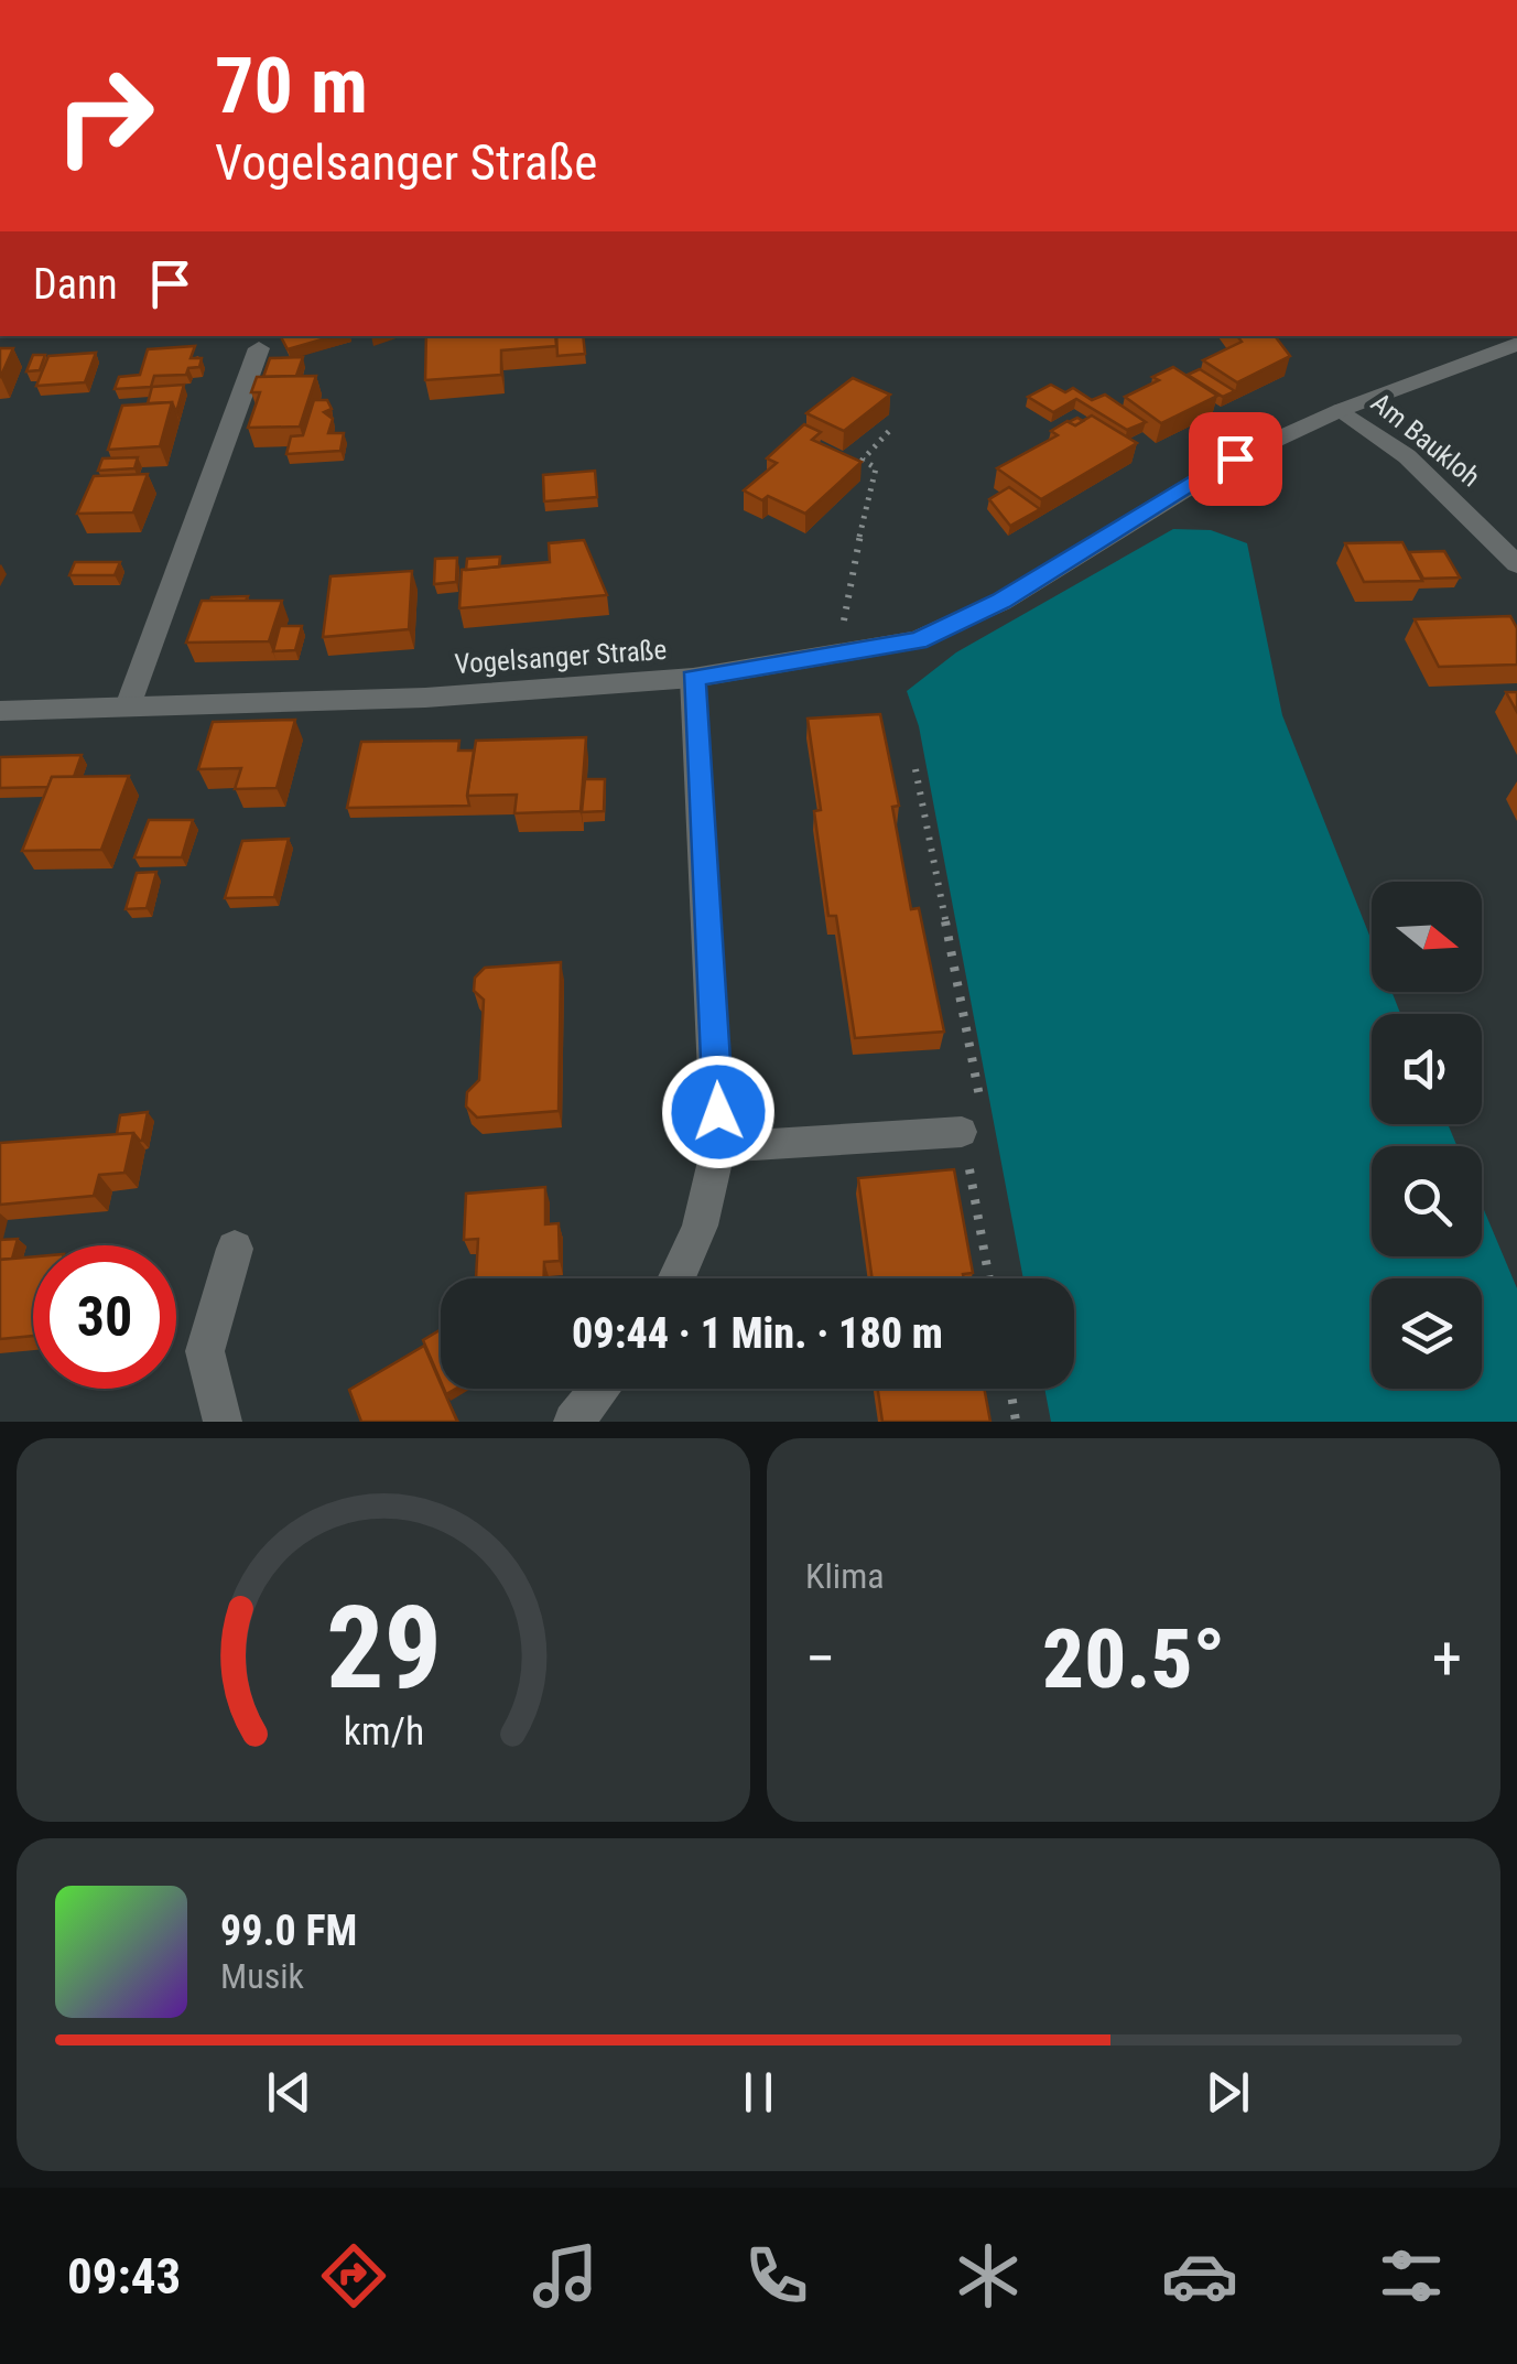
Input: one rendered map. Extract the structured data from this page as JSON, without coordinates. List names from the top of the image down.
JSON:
{
  "streets": {
    "street": ["Am Baukloh", "Vogelsanger Straße"]
  },
  "crossings": [
    ["Am Baukloh", "Vogelsanger Straße"]
  ],
  "north": "right",
  "page": {
    "turn": ["70 m", "Vogelsanger Straße"],
    "then": "Dann",
    "limit": "30",
    "trip": "09:44 · 1 Min. · 180 m",
    "tile": "Klima",
    "heat": ["−", "20.5°", "+"],
    "song": ["99.0 FM", "Musik"],
    "tabs": "09:43",
    "gauge": ["29", "km/h"]
  }
}
